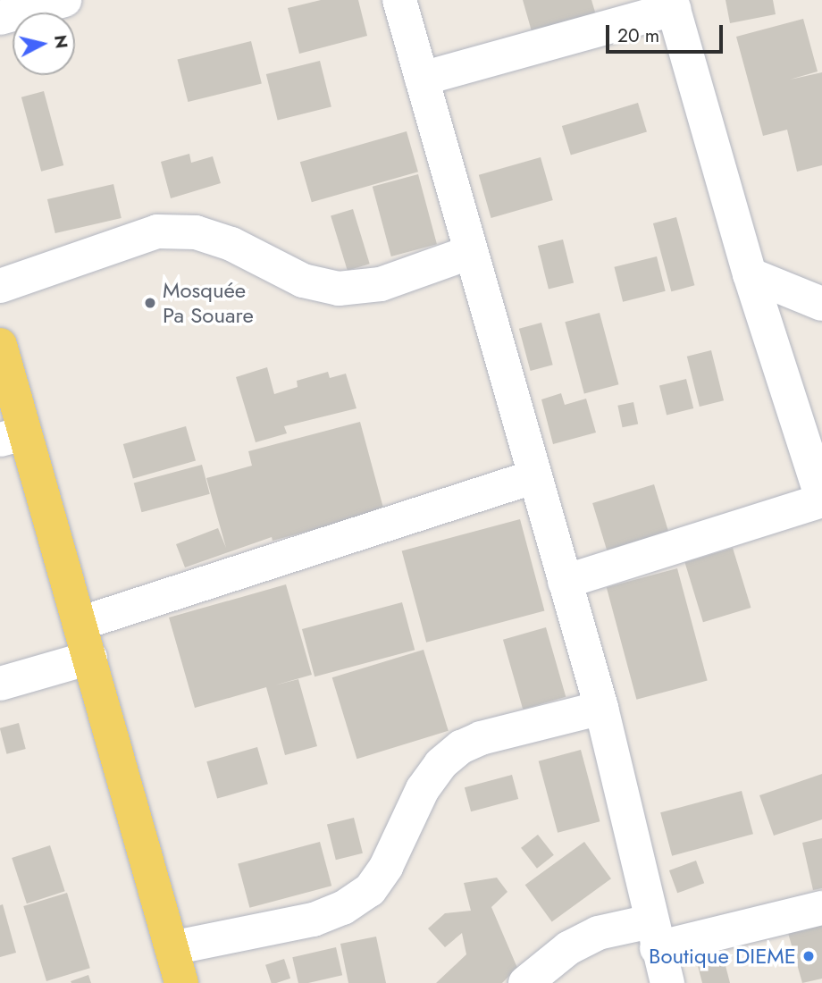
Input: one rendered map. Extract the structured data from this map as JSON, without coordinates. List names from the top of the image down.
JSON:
{
  "places": ["Mosquée Pa Souare", "Boutique DIEME"],
  "scale_bar": "20 m",
  "north": "right"
}
